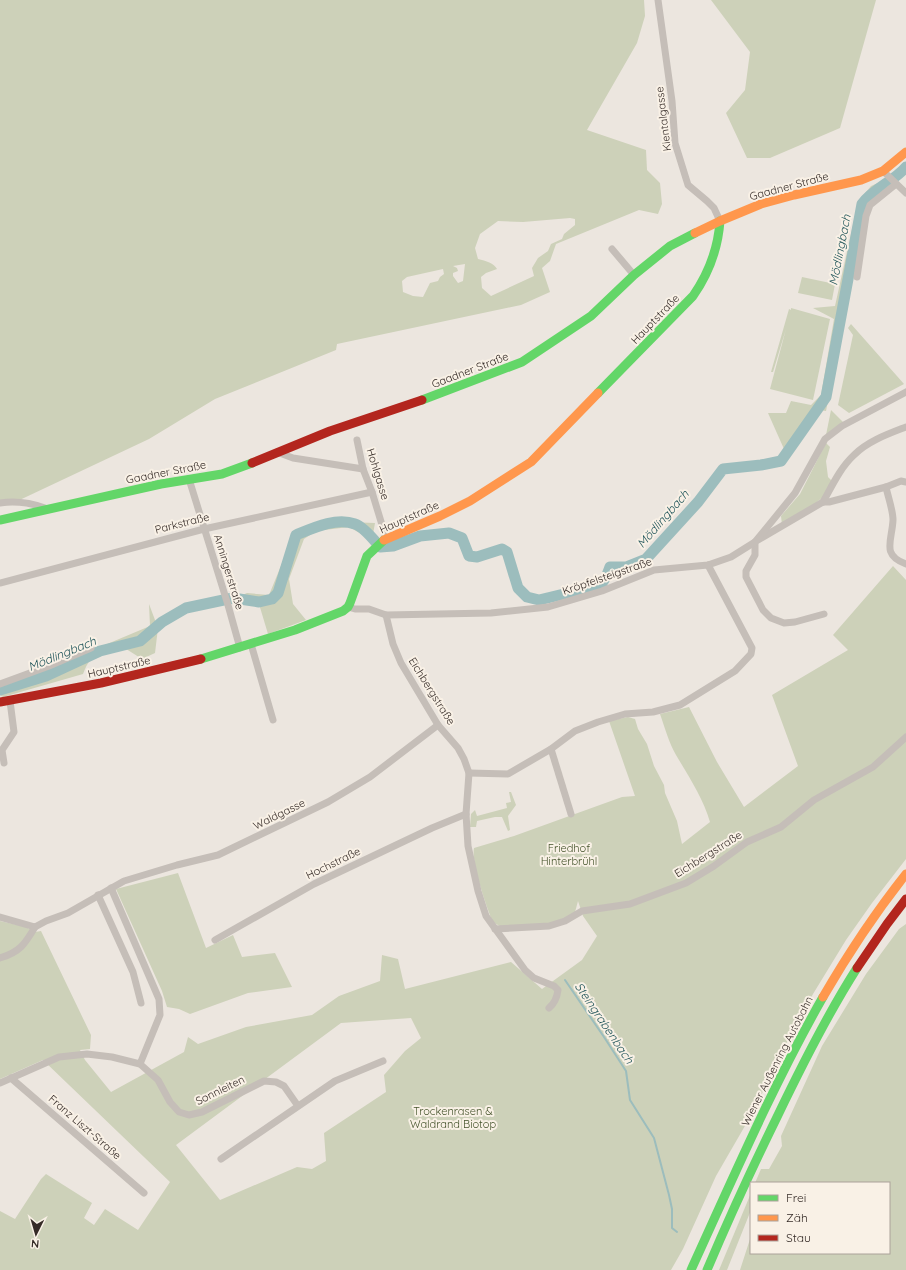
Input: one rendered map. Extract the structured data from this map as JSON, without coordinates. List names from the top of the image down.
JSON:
{
  "streets": {
    "main road": ["Gaadner Straße", "Hauptstraße", "Wiener Außenring Autobahn"],
    "street": [
      "Kientalgasse",
      "Hohlgasse",
      "Parkstraße",
      "Anningerstraße",
      "Kröpfelsteigstraße",
      "Eichbergstraße",
      "Waldgasse",
      "Hochstraße",
      "Sonnleiten",
      "Franz Liszt-Straße"
    ]
  },
  "crossings": [
    ["Kientalgasse", "Gaadner Straße"],
    ["Kientalgasse", "Hauptstraße"],
    ["Gaadner Straße", "Hauptstraße"],
    ["Gaadner Straße", "Anningerstraße"],
    ["Hauptstraße", "Hohlgasse"],
    ["Hauptstraße", "Anningerstraße"],
    ["Hohlgasse", "Parkstraße"],
    ["Parkstraße", "Anningerstraße"],
    ["Kröpfelsteigstraße", "Eichbergstraße"],
    ["Eichbergstraße", "Waldgasse"],
    ["Eichbergstraße", "Hochstraße"]
  ],
  "water": ["Mödlingbach", "Steingrabenbach"],
  "parks": ["Friedhof Hinterbrühl", "Trockenrasen & Waldrand Biotop"],
  "legend": ["Frei", "Zäh", "Stau"],
  "north": "bottom"
}
